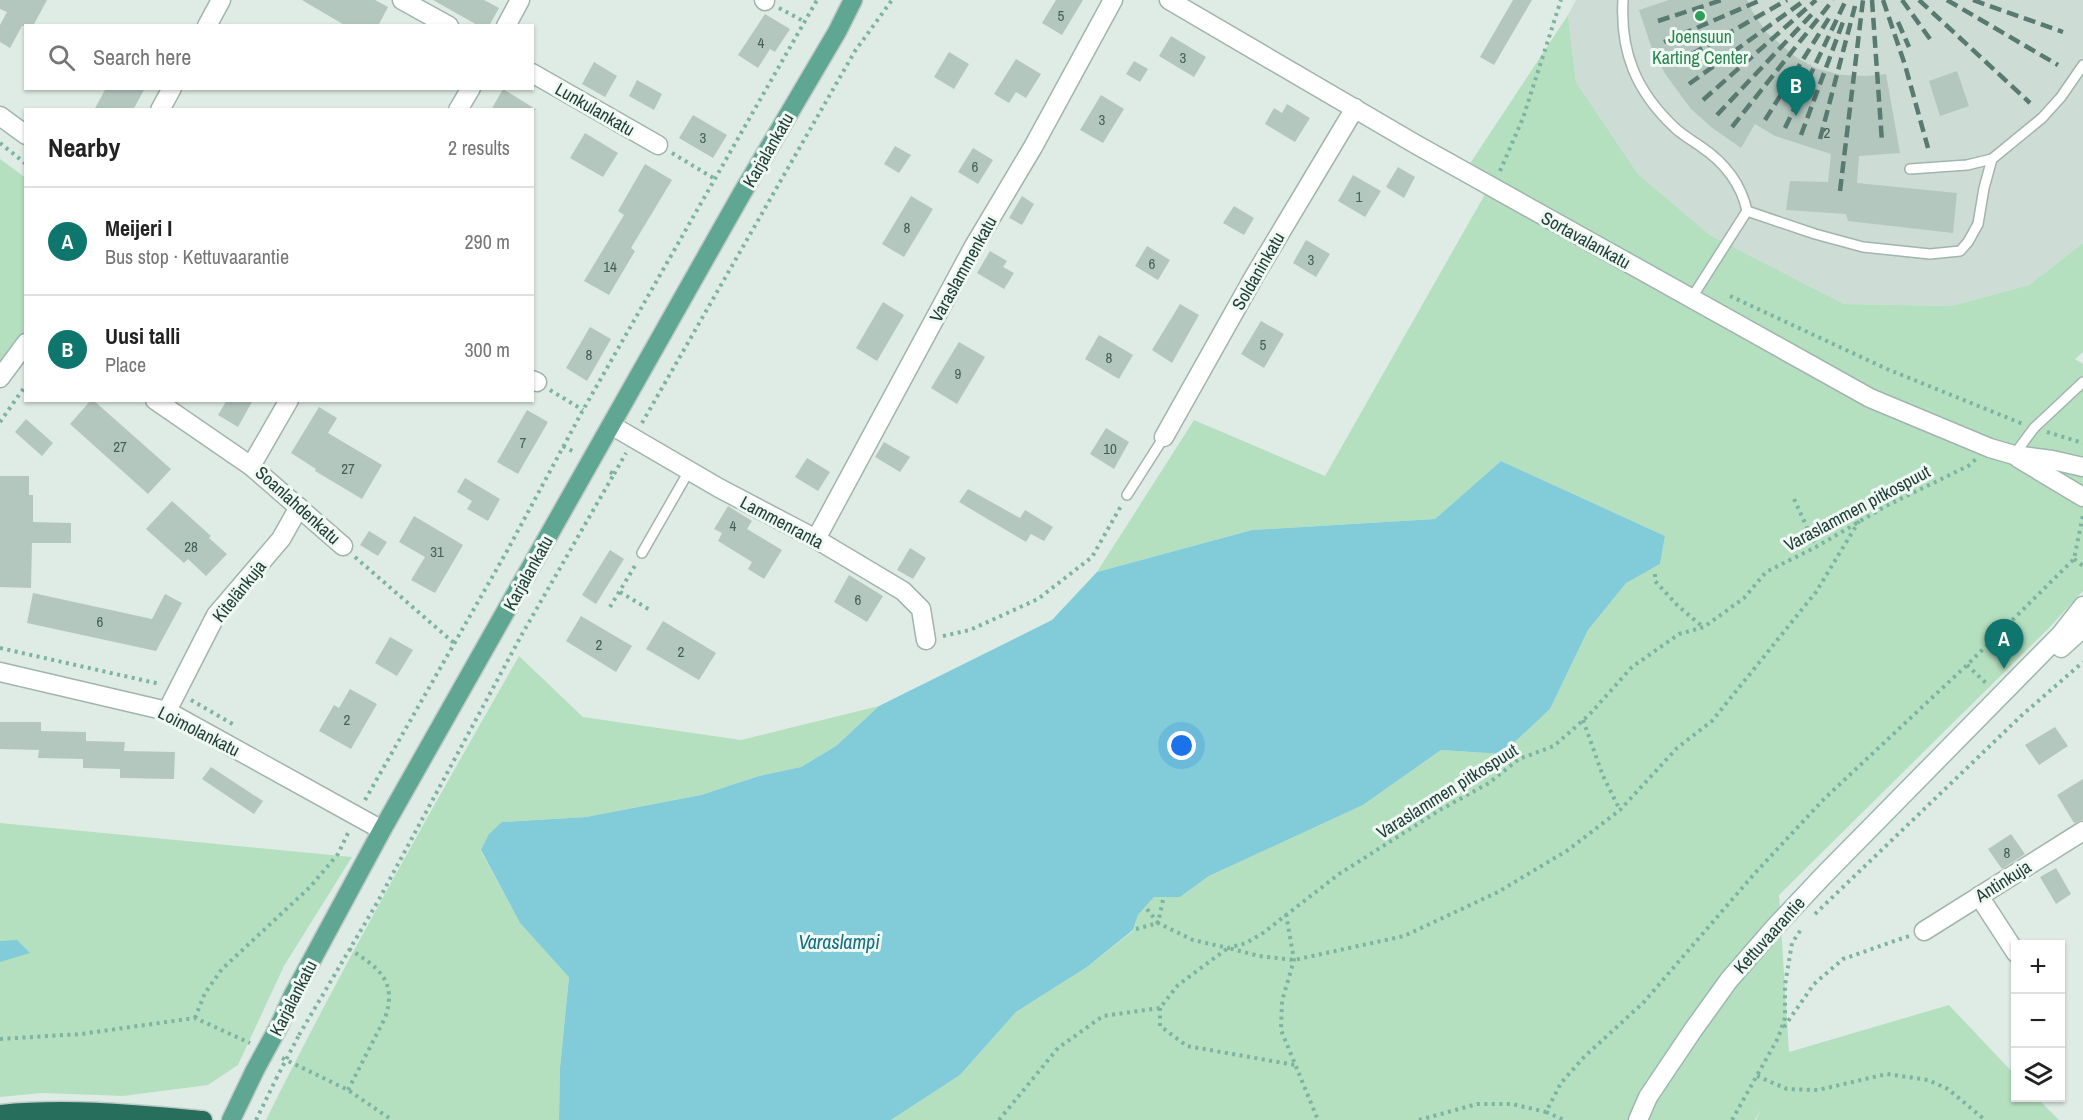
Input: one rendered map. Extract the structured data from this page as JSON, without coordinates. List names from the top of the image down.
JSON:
{
  "streets": {
    "main road": ["Karjalankatu"],
    "street": [
      "Lunkulankatu",
      "Sortavalankatu",
      "Varaslammenkatu",
      "Soldaninkatu",
      "Soanlahdenkatu",
      "Lammenranta",
      "Kitelänkuja",
      "Loimolankatu",
      "Antinkuja",
      "Kettuvaarantie"
    ],
    "path": ["Varaslammen pitkospuut"]
  },
  "crossings": [
    ["Karjalankatu", "Lammenranta"],
    ["Karjalankatu", "Loimolankatu"],
    ["Sortavalankatu", "Soldaninkatu"],
    ["Varaslammenkatu", "Lammenranta"],
    ["Soanlahdenkatu", "Kitelänkuja"],
    ["Kitelänkuja", "Loimolankatu"]
  ],
  "water": ["Varaslampi"],
  "places": ["Joensuun Karting Center"],
  "house_numbers": [
    "5",
    "4",
    "3",
    "3",
    "2",
    "3",
    "6",
    "1",
    "8",
    "3",
    "6",
    "14",
    "5",
    "8",
    "8",
    "9",
    "7",
    "27",
    "10",
    "27",
    "4",
    "28",
    "31",
    "6",
    "6",
    "2",
    "2",
    "2",
    "8"
  ],
  "page": {
    "search": "Search here",
    "pins": ["B", "A"],
    "heading": ["Nearby", "2 results"],
    "list": [
      {
        "mark": "A",
        "name": "Meijeri I",
        "note": "Bus stop · Kettuvaarantie",
        "value": "290 m"
      },
      {
        "mark": "B",
        "name": "Uusi talli",
        "note": "Place",
        "value": "300 m"
      }
    ],
    "map_buttons": ["+", "−"]
  }
}
